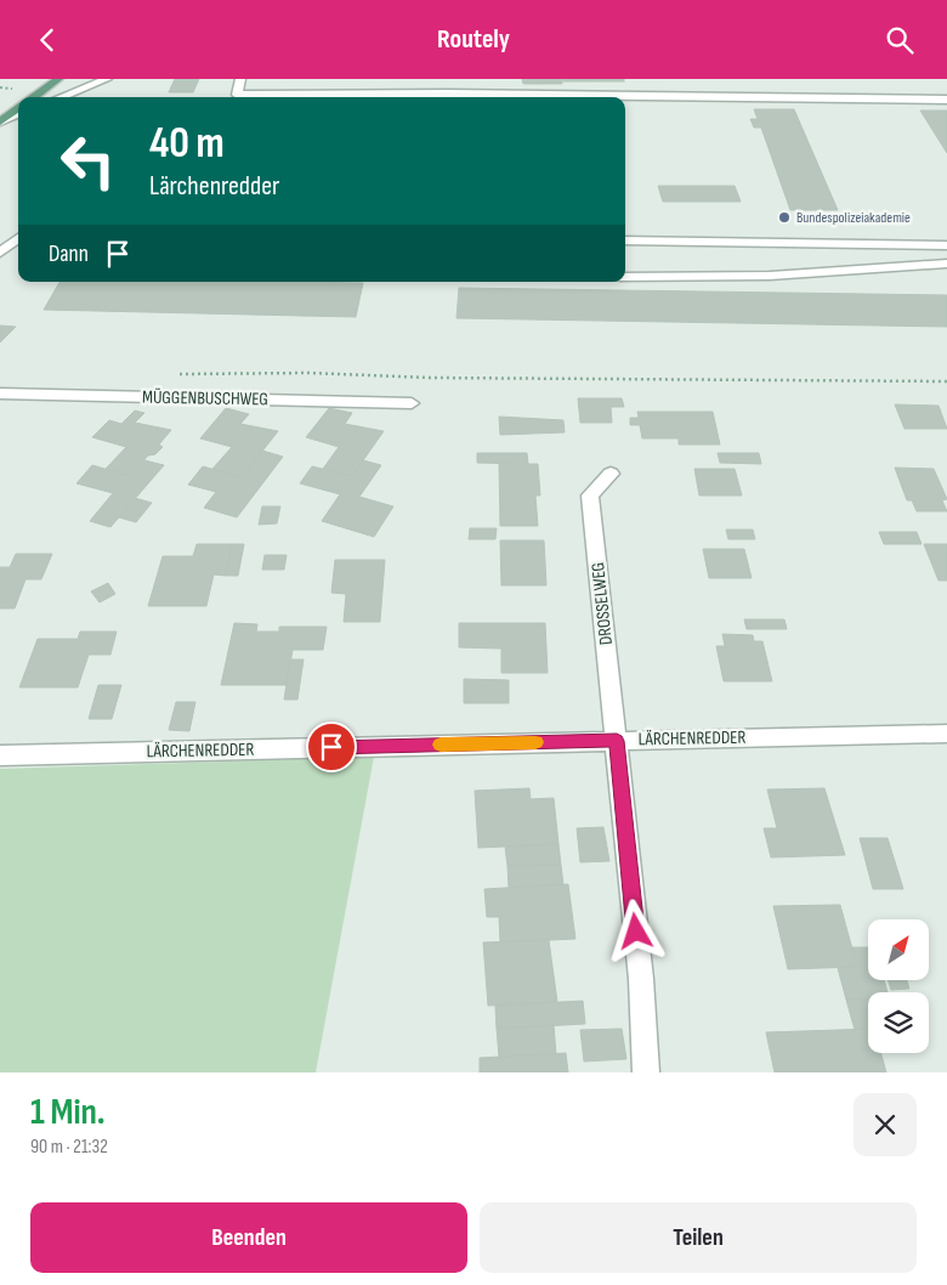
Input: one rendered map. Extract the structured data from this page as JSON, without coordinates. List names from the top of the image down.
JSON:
{
  "streets": {
    "street": ["MÜGGENBUSCHWEG", "DROSSELWEG", "LÄRCHENREDDER"]
  },
  "crossings": [
    ["DROSSELWEG", "LÄRCHENREDDER"]
  ],
  "places": ["Bundespolizeiakademie"],
  "north": "top right",
  "page": {
    "header": "Routely",
    "turn": ["40 m", "Lärchenredder"],
    "then": "Dann",
    "heading": ["1 Min.", "90 m · 21:32"],
    "buttons": ["Beenden", "Teilen"]
  }
}
